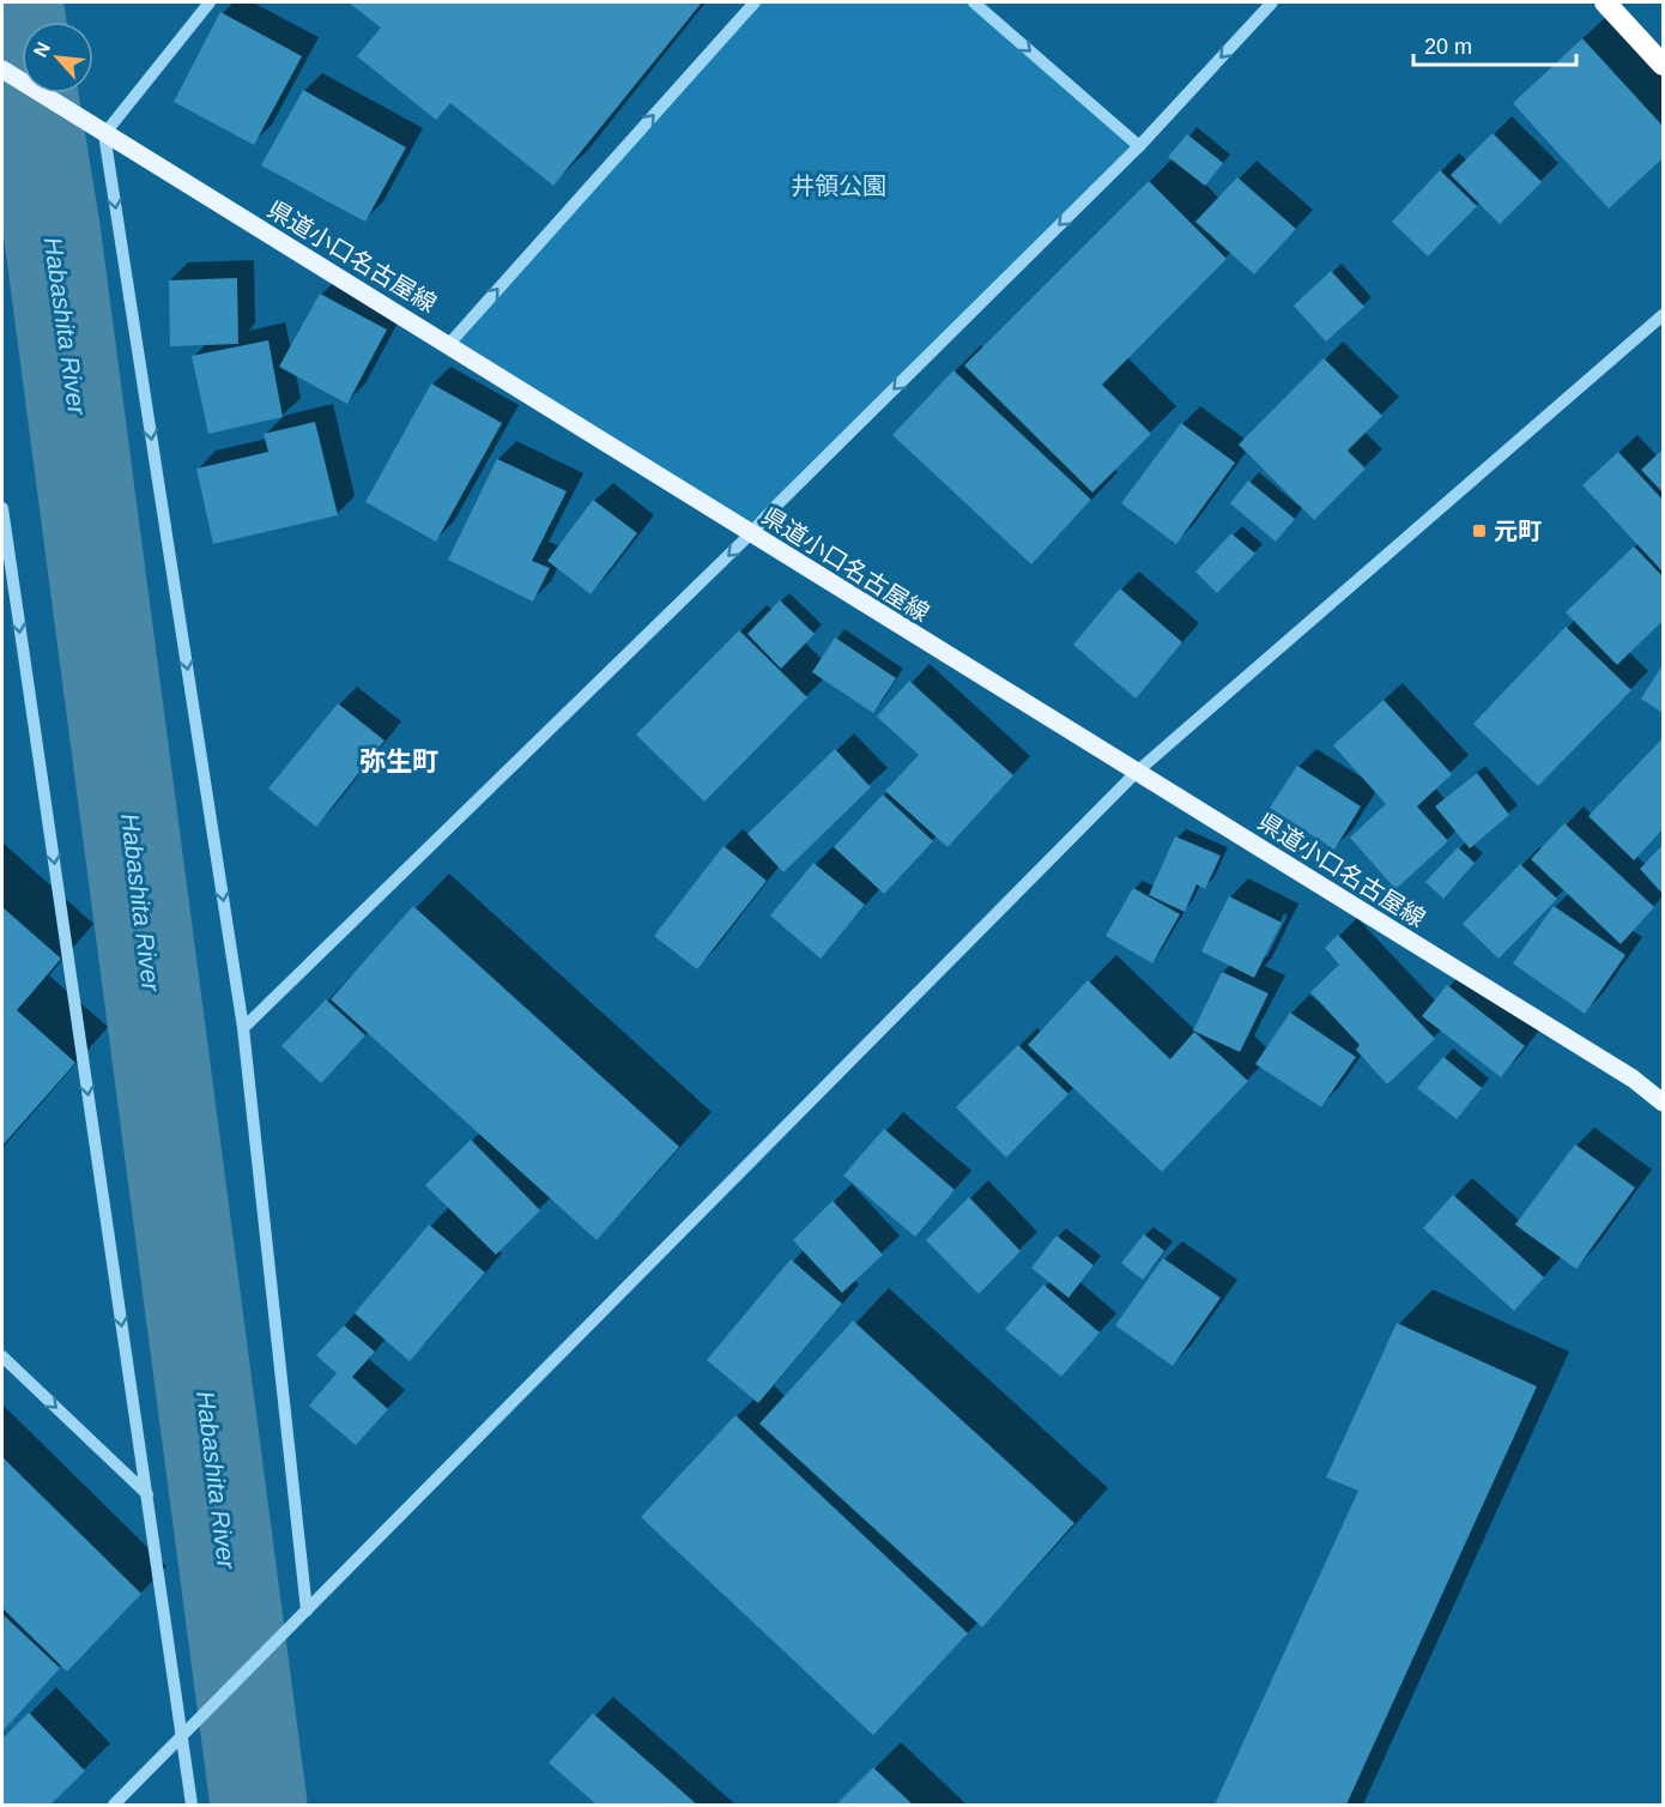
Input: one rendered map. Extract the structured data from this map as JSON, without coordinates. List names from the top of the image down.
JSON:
{
  "streets": {
    "main road": ["県道小口名古屋線"]
  },
  "districts": ["弥生町"],
  "water": ["Habashita River"],
  "parks": ["井領公園"],
  "places": {
    "transit": ["元町"]
  },
  "scale_bar": "20 m",
  "north": "top left"
}
